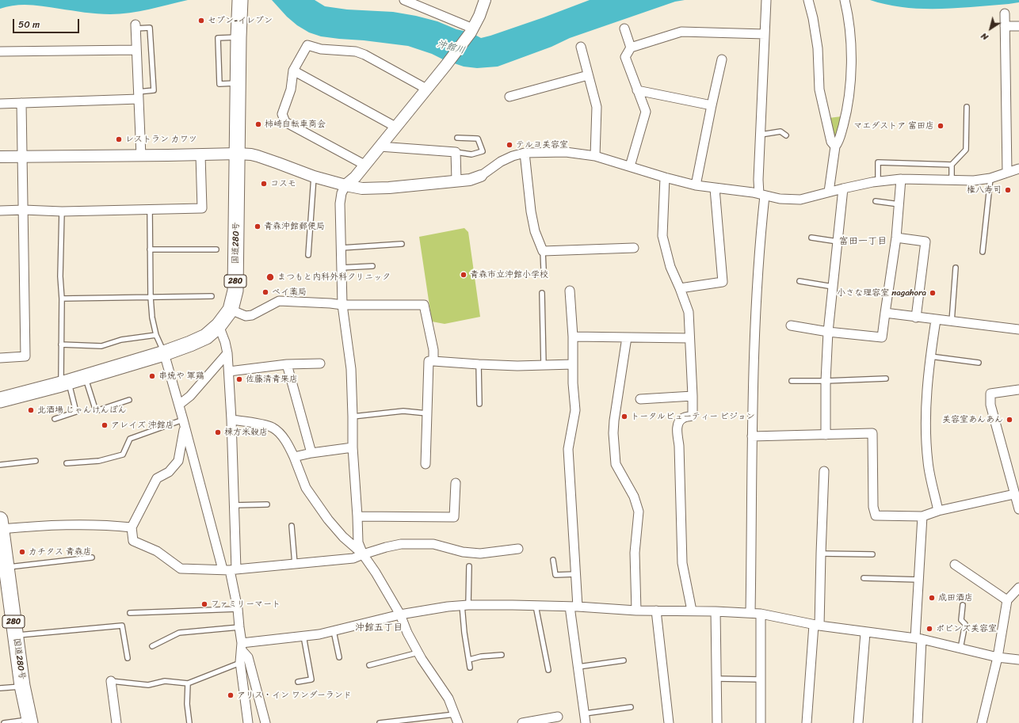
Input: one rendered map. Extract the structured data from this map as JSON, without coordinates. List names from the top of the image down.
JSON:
{
  "streets": {
    "highway": ["国道280号", "280"]
  },
  "districts": ["富田一丁目", "沖館五丁目"],
  "water": ["沖館川"],
  "places": [
    "セブン-イレブン",
    "柿崎自転車商会",
    "マエダストア 富田店",
    "レストラン カワツ",
    "テルヨ美容室",
    "コスモ",
    "権八寿司",
    "青森沖館郵便局",
    "青森市立沖館小学校",
    "まつもと内科外科クリニック",
    "ベイ薬局",
    "小さな理容室 nagahora",
    "串焼や 軍鶏",
    "佐藤清青果店",
    "北酒場 じゃんけんぽん",
    "トータルビューティー ビジョン",
    "美容室あんあん",
    "アレイズ 沖館店",
    "棟方米穀店",
    "カチタス 青森店",
    "成田酒店",
    "ファミリーマート",
    "ポピンズ美容室",
    "アリス・イン ワンダーランド"
  ],
  "scale_bar": "50 m",
  "north": "bottom left"
}
